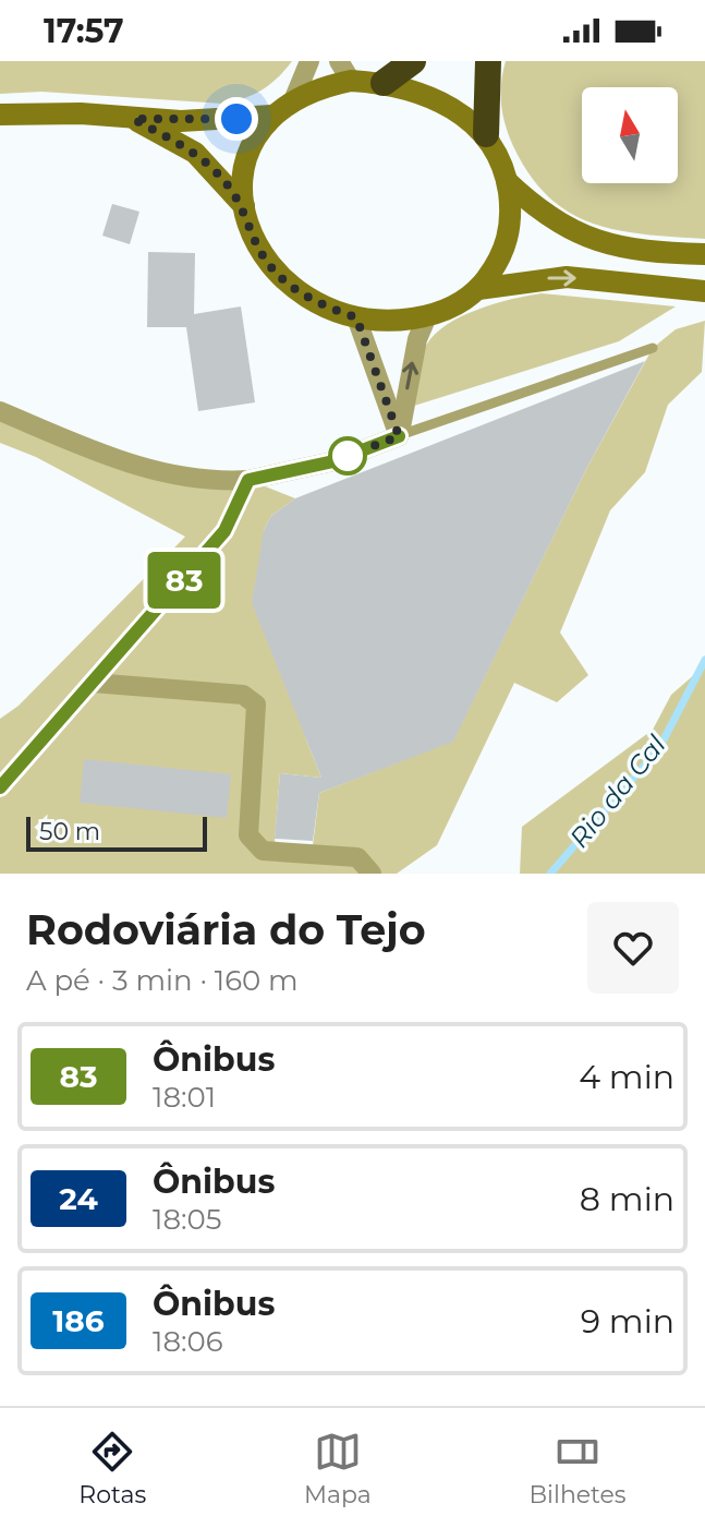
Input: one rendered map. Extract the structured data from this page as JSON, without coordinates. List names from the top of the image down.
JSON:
{
  "water": ["Rio da Cal"],
  "lines": ["bus line 83"],
  "scale_bar": "50 m",
  "north": "top",
  "page": {
    "status": "17:57",
    "on_map": "83",
    "scale": "50 m",
    "heading": ["Rodoviária do Tejo", "A pé · 3 min · 160 m"],
    "list": [
      {
        "mark": "83",
        "name": "Ônibus",
        "note": "18:01",
        "value": "4 min"
      },
      {
        "mark": "24",
        "name": "Ônibus",
        "note": "18:05",
        "value": "8 min"
      },
      {
        "mark": "186",
        "name": "Ônibus",
        "note": "18:06",
        "value": "9 min"
      }
    ],
    "tabs": ["Rotas", "Mapa", "Bilhetes"]
  }
}
